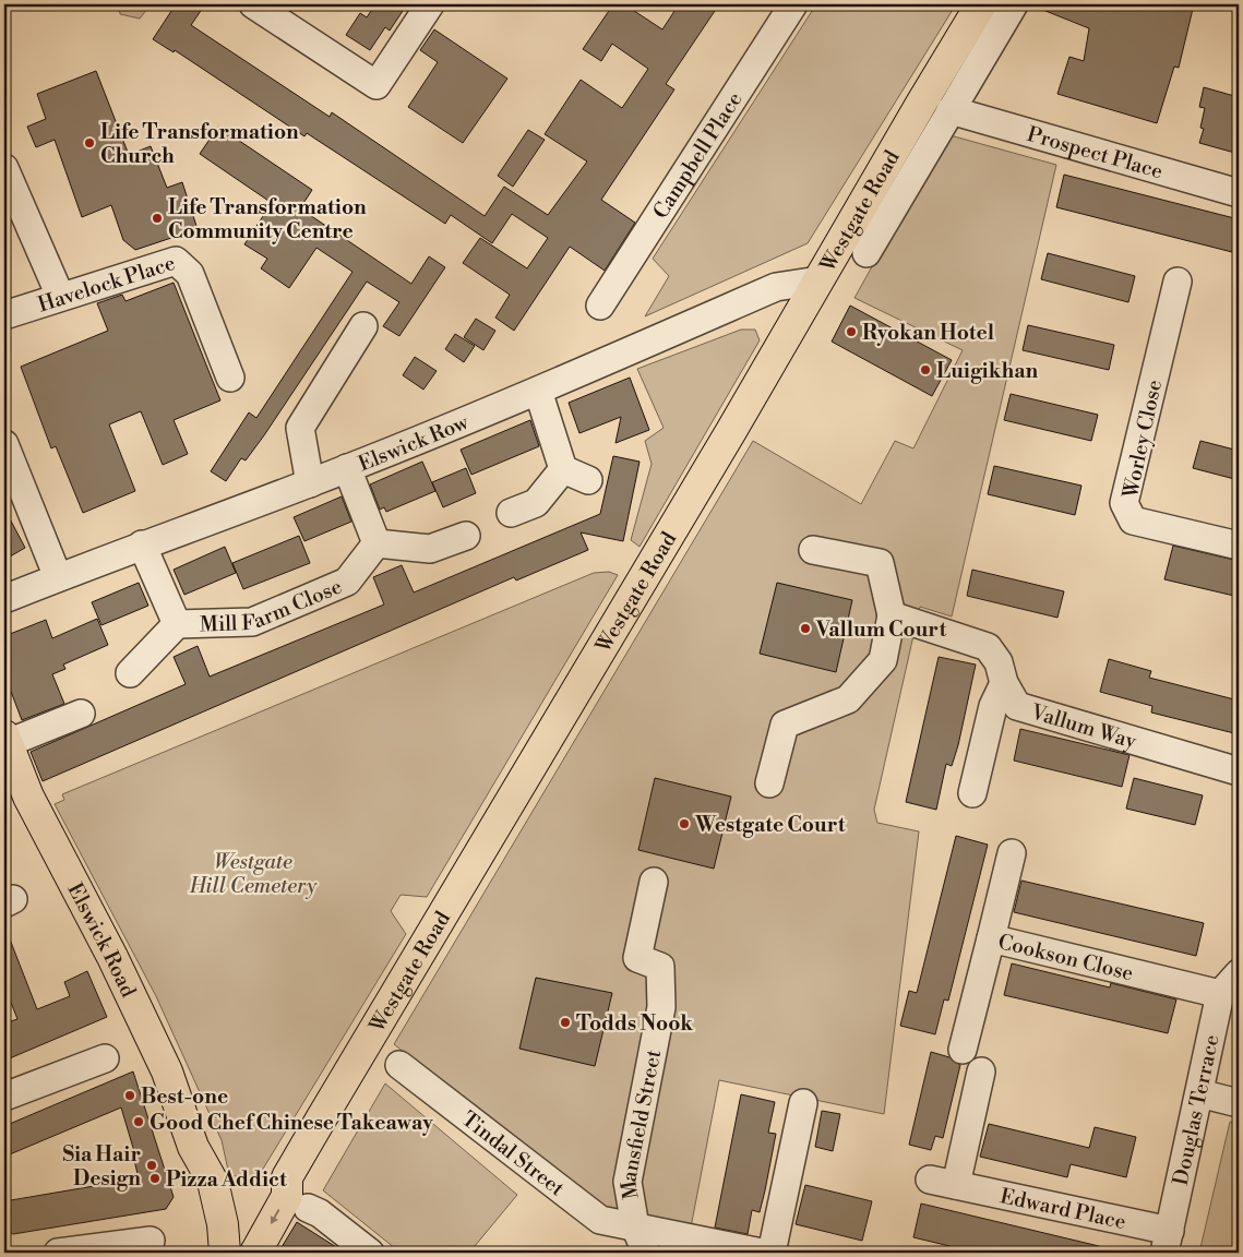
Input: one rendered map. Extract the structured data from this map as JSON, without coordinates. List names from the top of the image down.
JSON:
{
  "streets": {
    "main road": ["Westgate Road", "Elswick Road"],
    "street": [
      "Prospect Place",
      "Campbell Place",
      "Havelock Place",
      "Worley Close",
      "Elswick Row",
      "Mill Farm Close",
      "Vallum Way",
      "Cookson Close",
      "Douglas Terrace",
      "Mansfield Street",
      "Tindal Street",
      "Edward Place"
    ]
  },
  "crossings": [
    ["Westgate Road", "Elswick Row"],
    ["Elswick Row", "Mill Farm Close"],
    ["Cookson Close", "Douglas Terrace"],
    ["Douglas Terrace", "Edward Place"],
    ["Mansfield Street", "Tindal Street"]
  ],
  "parks": ["Westgate Hill Cemetery"],
  "places": [
    "Life Transformation Church",
    "Life Transformation Community Centre",
    "Ryokan Hotel",
    "Luigikhan",
    "Vallum Court",
    "Westgate Court",
    "Todds Nook",
    "Best-one",
    "Good Chef Chinese Takeaway",
    "Sia Hair Design",
    "Pizza Addict"
  ]
}
